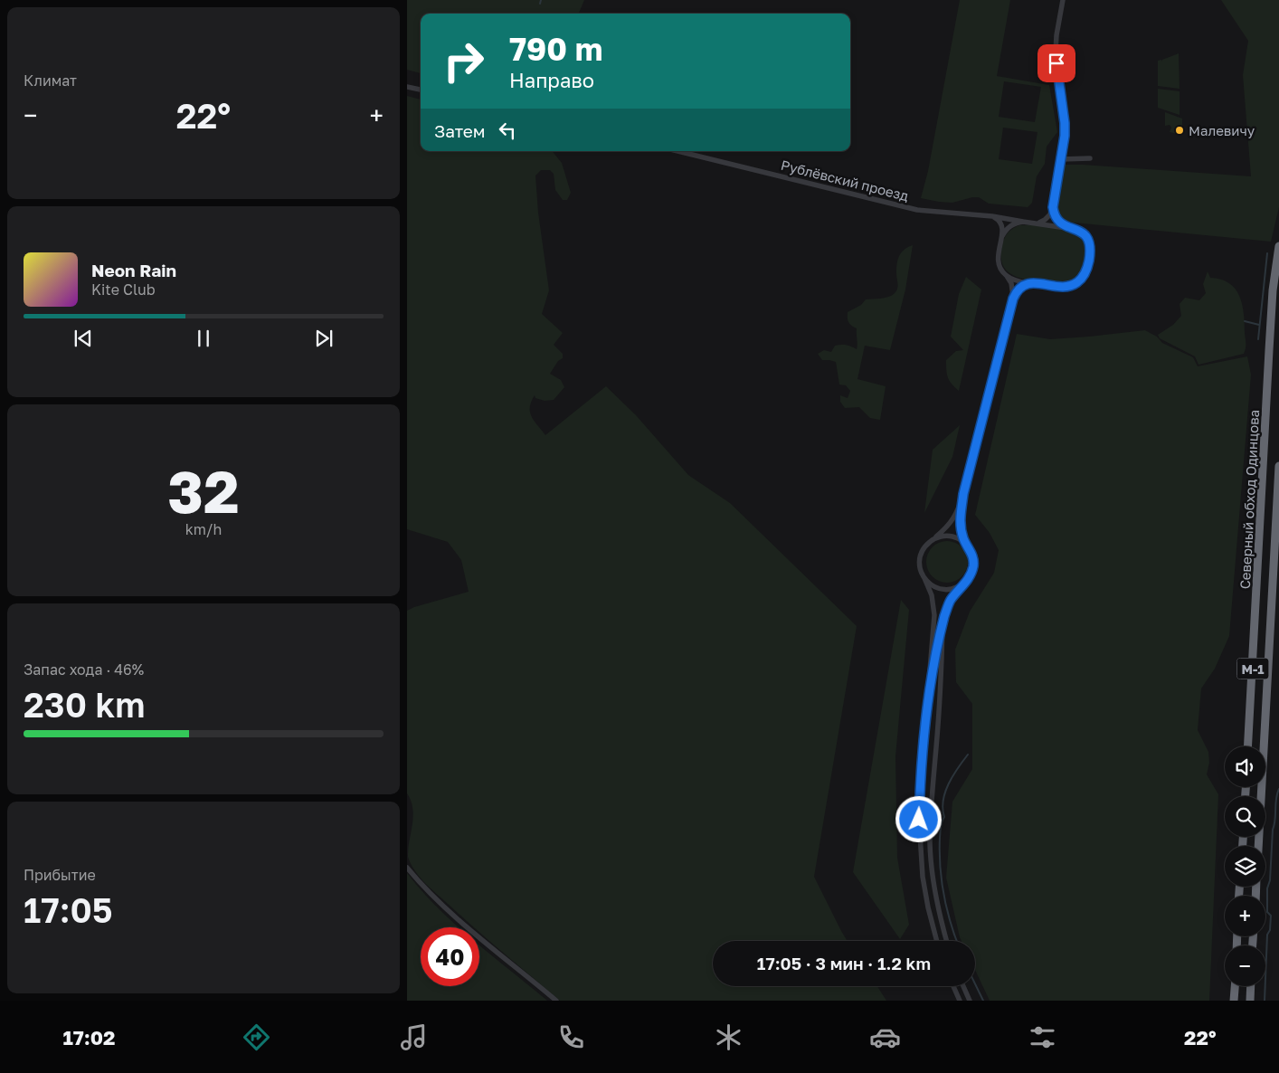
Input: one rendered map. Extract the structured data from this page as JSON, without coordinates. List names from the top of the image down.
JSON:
{
  "streets": {
    "highway": ["Северный обход Одинцова", "М-1"],
    "street": ["Рублёвский проезд"]
  },
  "places": ["Малевичу"],
  "page": {
    "tile": [
      "Климат",
      ["32", "km/h"],
      ["Запас хода · 46%", "230 km"],
      ["Прибытие", "17:05"]
    ],
    "turn": ["790 m", "Направо"],
    "heat": ["−", "22°", "+"],
    "then": "Затем",
    "song": ["Neon Rain", "Kite Club"],
    "map_buttons": ["+", "−"],
    "limit": "40",
    "trip": "17:05 · 3 мин · 1.2 km",
    "tabs": ["17:02", "22°"]
  }
}
